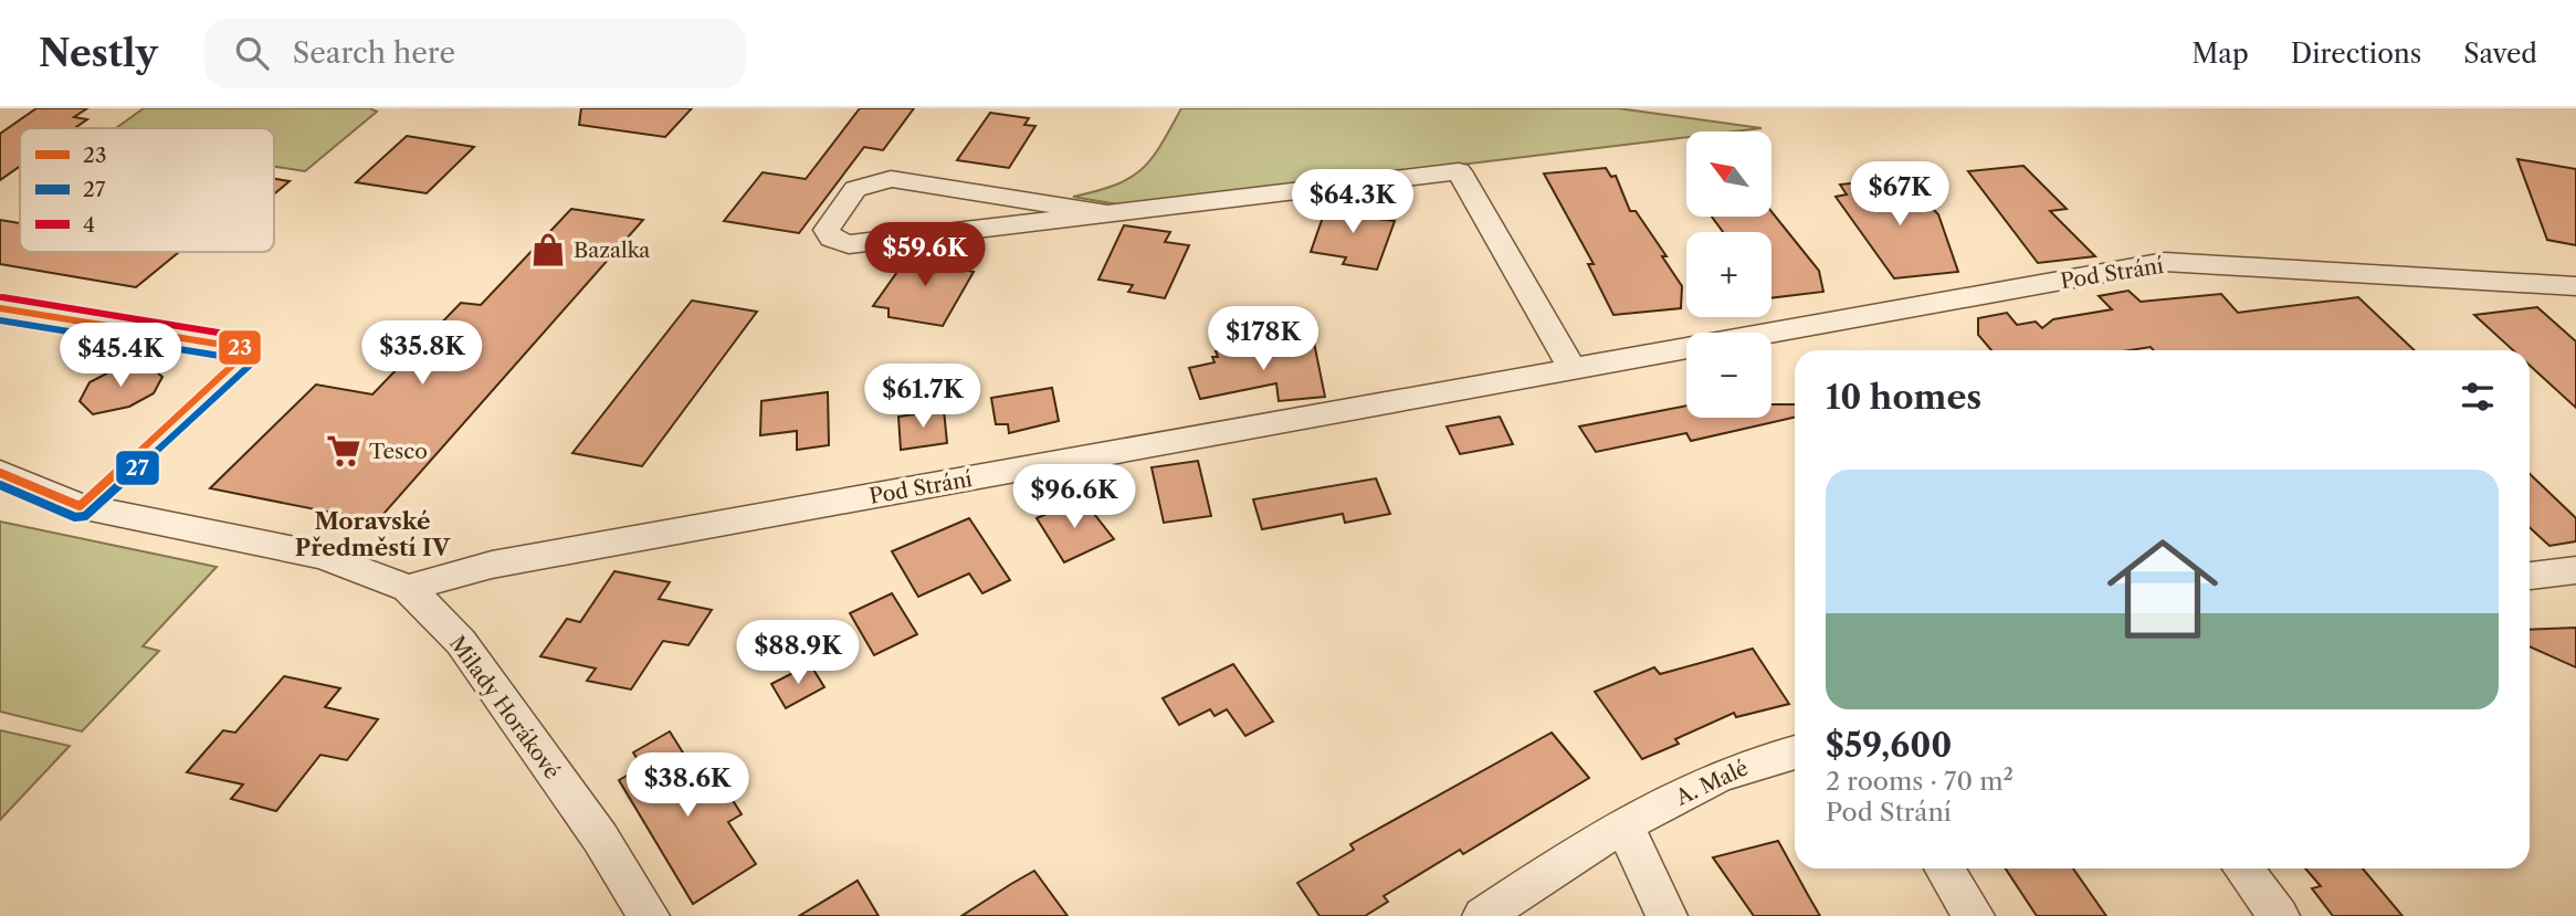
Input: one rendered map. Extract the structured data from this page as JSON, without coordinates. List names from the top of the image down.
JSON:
{
  "streets": {
    "street": ["Pod Strání", "Milady Horákové", "A. Malé"]
  },
  "crossings": [
    ["Pod Strání", "Milady Horákové"]
  ],
  "districts": ["Moravské Předměstí IV"],
  "places": {
    "shop": ["Bazalka"],
    "supermarket": ["Tesco"]
  },
  "lines": ["transit line 4", "transit line 23", "transit line 27"],
  "legend": ["23", "27", "4"],
  "north": "top left",
  "page": {
    "header": "Nestly",
    "search": "Search here",
    "nav": ["Map", "Directions", "Saved"],
    "map_buttons": ["+", "−"],
    "price": [
      "$67K",
      "$64.3K",
      "$59.6K",
      "$178K",
      "$35.8K",
      "$45.4K",
      "$61.7K",
      "$96.6K",
      "$88.9K",
      "$38.6K"
    ],
    "heading": "10 homes",
    "list": [
      {
        "name": "$59,600",
        "note": "2 rooms · 70 m² · Pod Strání"
      }
    ]
  }
}
